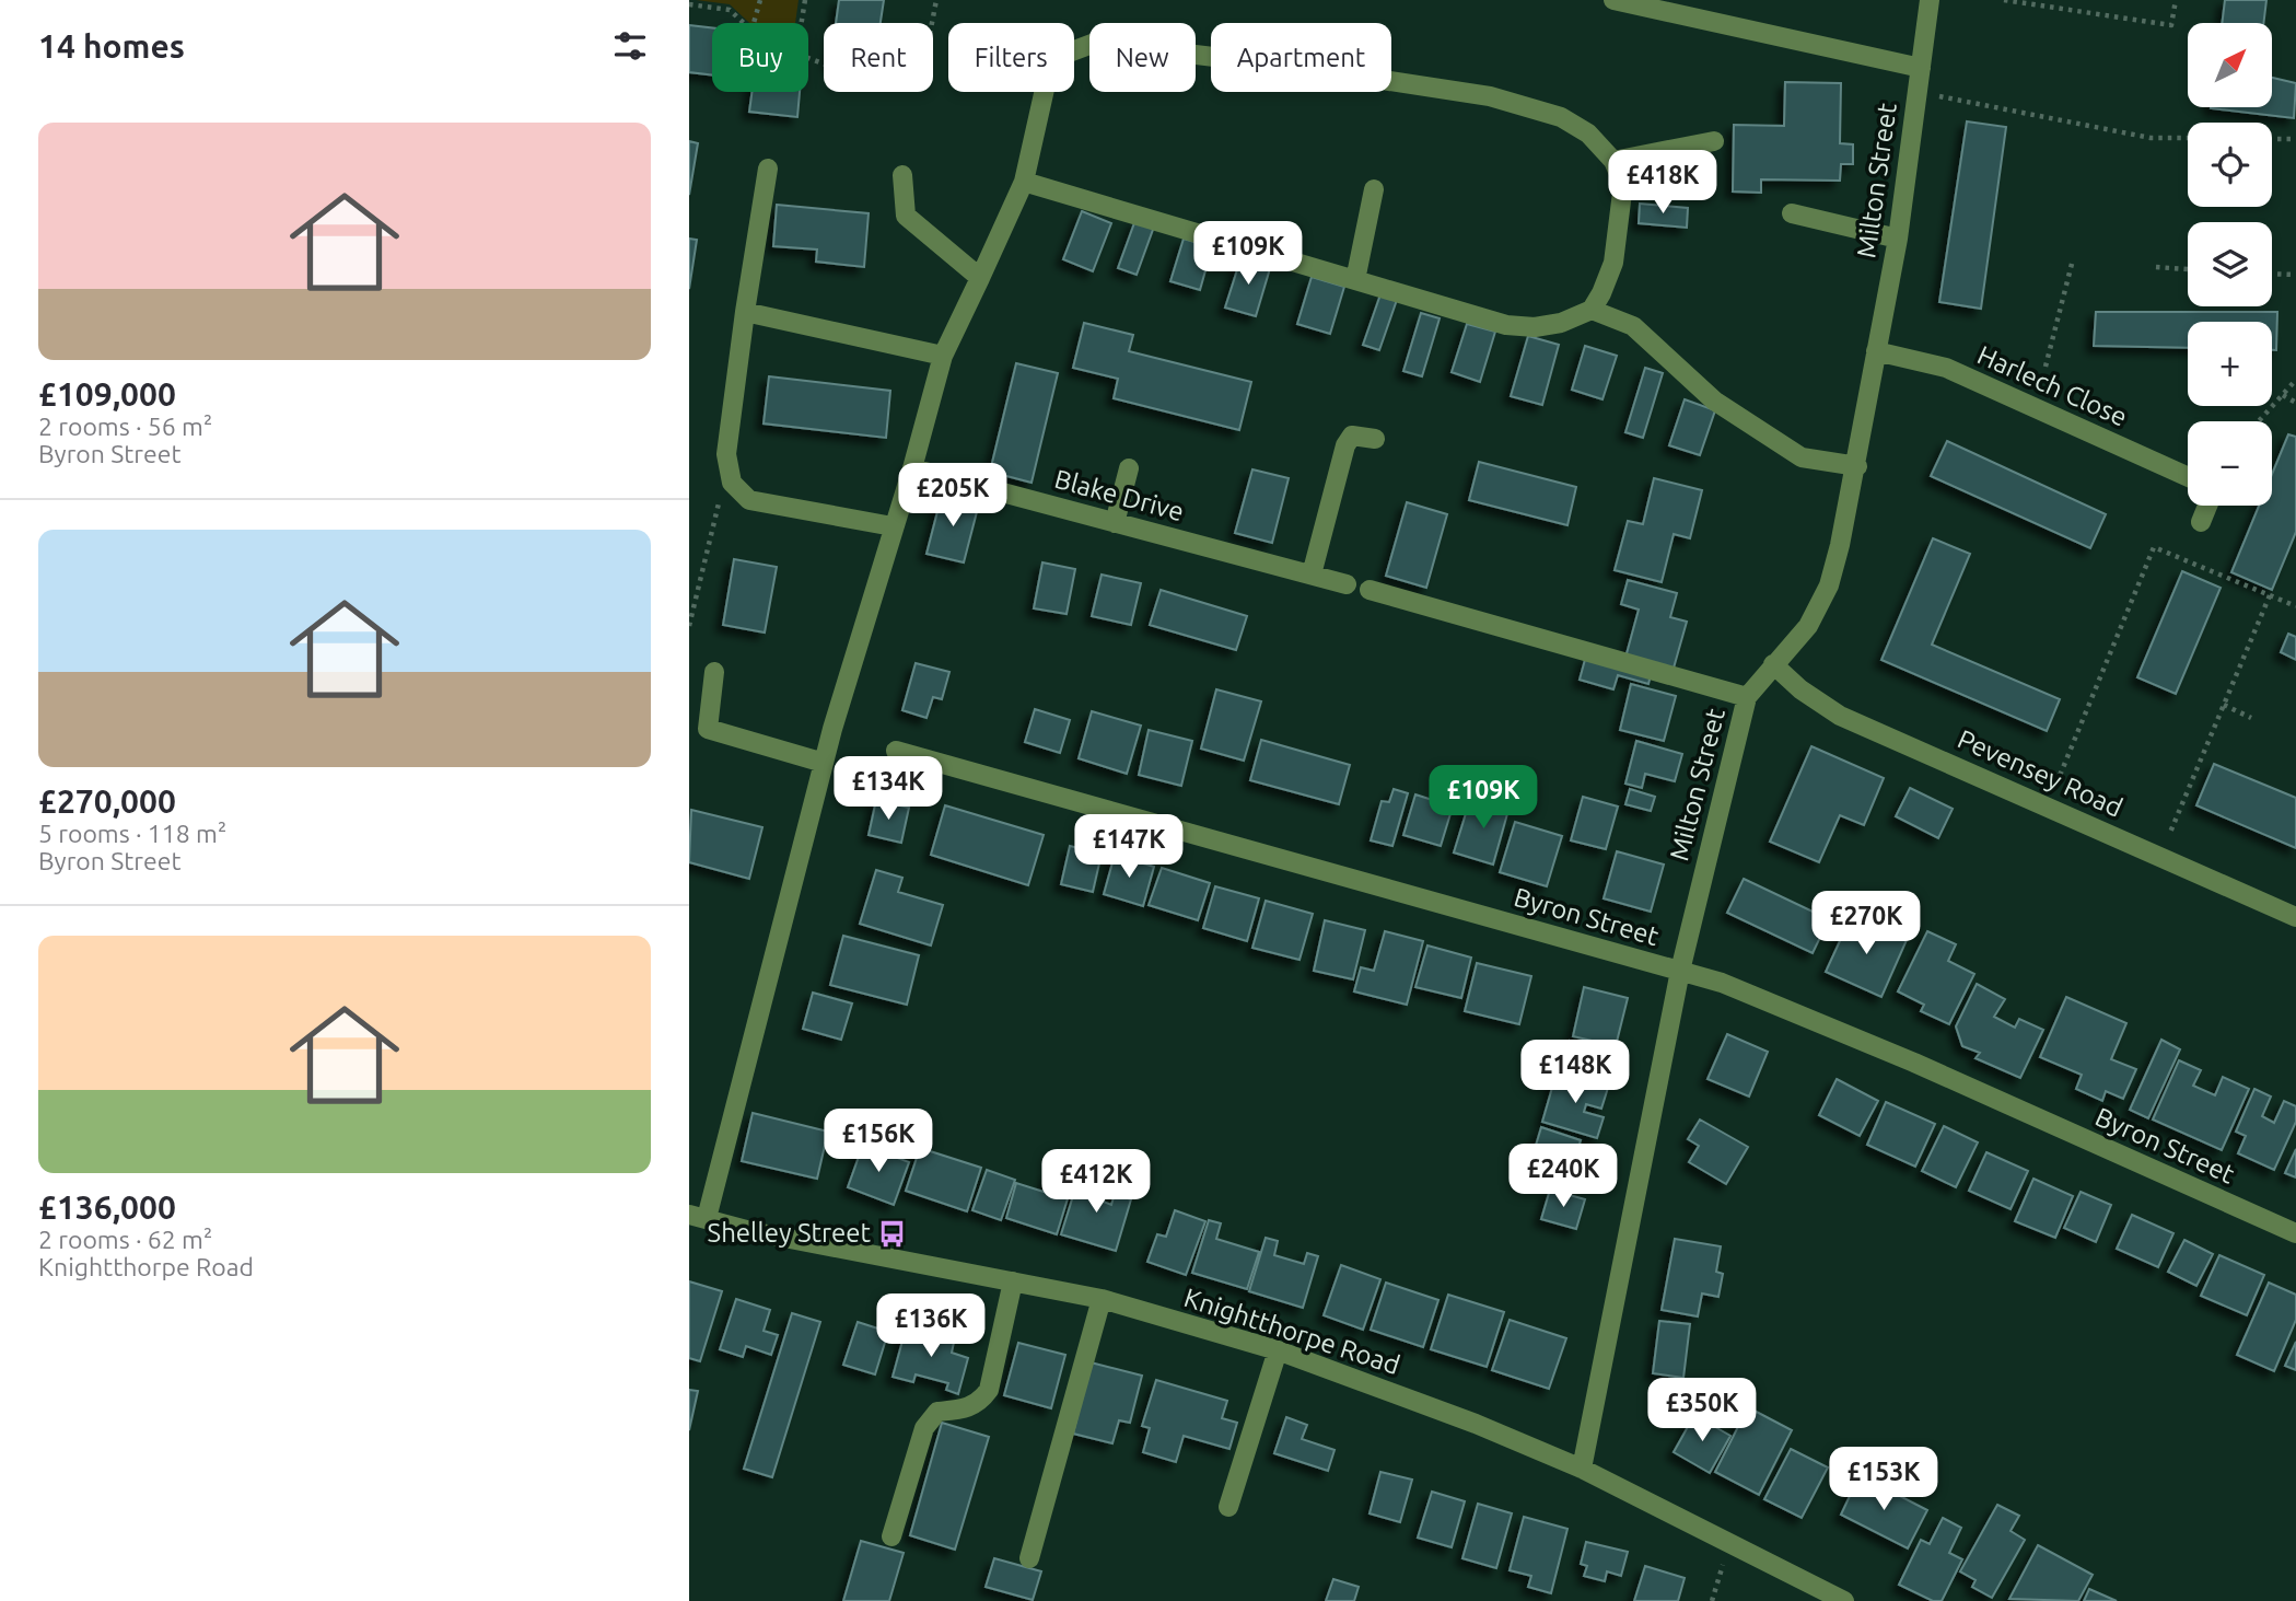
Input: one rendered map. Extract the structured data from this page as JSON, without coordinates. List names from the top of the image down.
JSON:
{
  "streets": {
    "street": [
      "Milton Street",
      "Harlech Close",
      "Blake Drive",
      "Pevensey Road",
      "Byron Street",
      "Knightthorpe Road"
    ]
  },
  "crossings": [
    ["Milton Street", "Harlech Close"],
    ["Milton Street", "Pevensey Road"],
    ["Milton Street", "Byron Street"],
    ["Milton Street", "Knightthorpe Road"]
  ],
  "places": {
    "bus stop": ["Shelley Street"]
  },
  "north": "top right",
  "page": {
    "heading": "14 homes",
    "map_buttons": ["+", "−"],
    "chip": [
      "Buy",
      "Rent",
      "Filters",
      "New",
      "Apartment"
    ],
    "list": [
      {
        "name": "£109,000",
        "note": "2 rooms · 56 m² · Byron Street"
      },
      {
        "name": "£270,000",
        "note": "5 rooms · 118 m² · Byron Street"
      },
      {
        "name": "£136,000",
        "note": "2 rooms · 62 m² · Knightthorpe Road"
      }
    ],
    "price": [
      "£418K",
      "£109K",
      "£205K",
      "£134K",
      "£109K",
      "£147K",
      "£270K",
      "£148K",
      "£156K",
      "£240K",
      "£412K",
      "£136K",
      "£350K",
      "£153K"
    ]
  }
}
